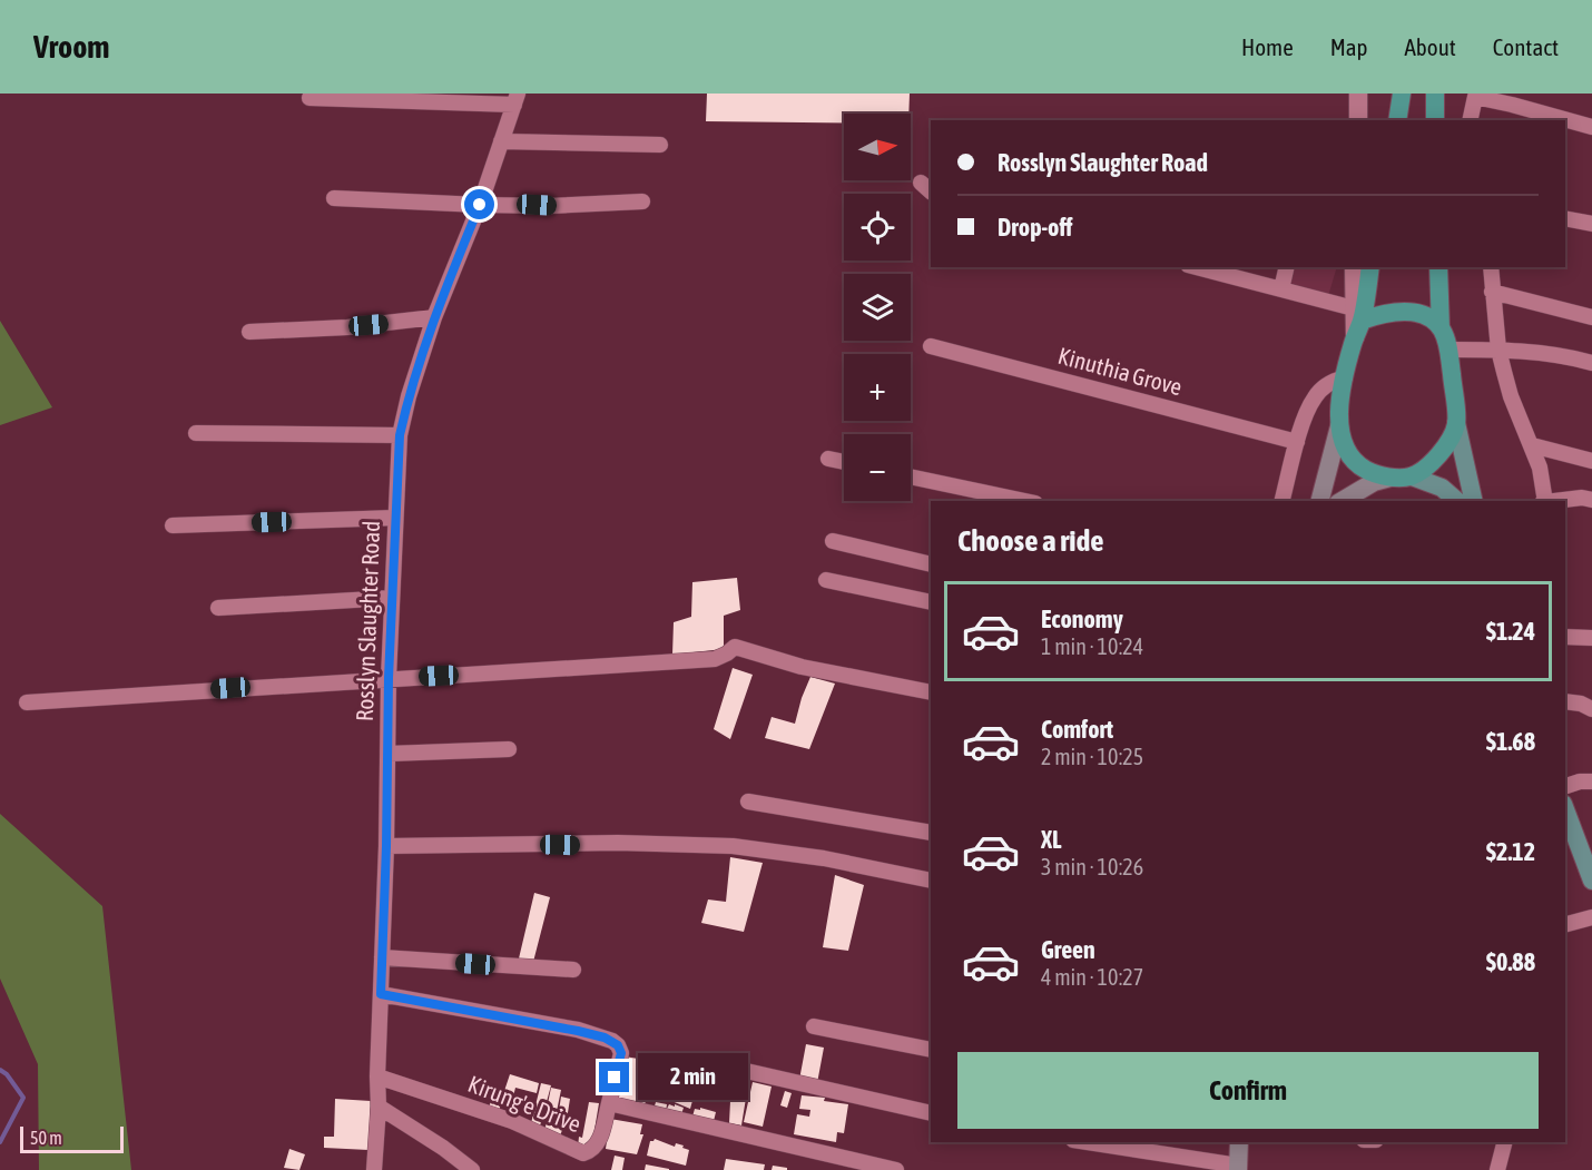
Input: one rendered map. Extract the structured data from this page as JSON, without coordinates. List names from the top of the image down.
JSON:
{
  "streets": {
    "street": ["Kinuthia Grove", "Rosslyn Slaughter Road", "Kirung'e Drive"]
  },
  "crossings": [
    ["Rosslyn Slaughter Road", "Kirung'e Drive"]
  ],
  "scale_bar": "50 m",
  "north": "right",
  "page": {
    "header": "Vroom",
    "nav": [
      "Home",
      "Map",
      "About",
      "Contact"
    ],
    "map_buttons": ["+", "−"],
    "banner": ["Rosslyn Slaughter Road", "Drop-off"],
    "heading": "Choose a ride",
    "list": [
      {
        "name": "Economy",
        "note": "1 min · 10:24",
        "value": "$1.24"
      },
      {
        "name": "Comfort",
        "note": "2 min · 10:25",
        "value": "$1.68"
      },
      {
        "name": "XL",
        "note": "3 min · 10:26",
        "value": "$2.12"
      },
      {
        "name": "Green",
        "note": "4 min · 10:27",
        "value": "$0.88"
      }
    ],
    "buttons": "Confirm",
    "bubble": "2 min",
    "scale": "50 m"
  }
}
